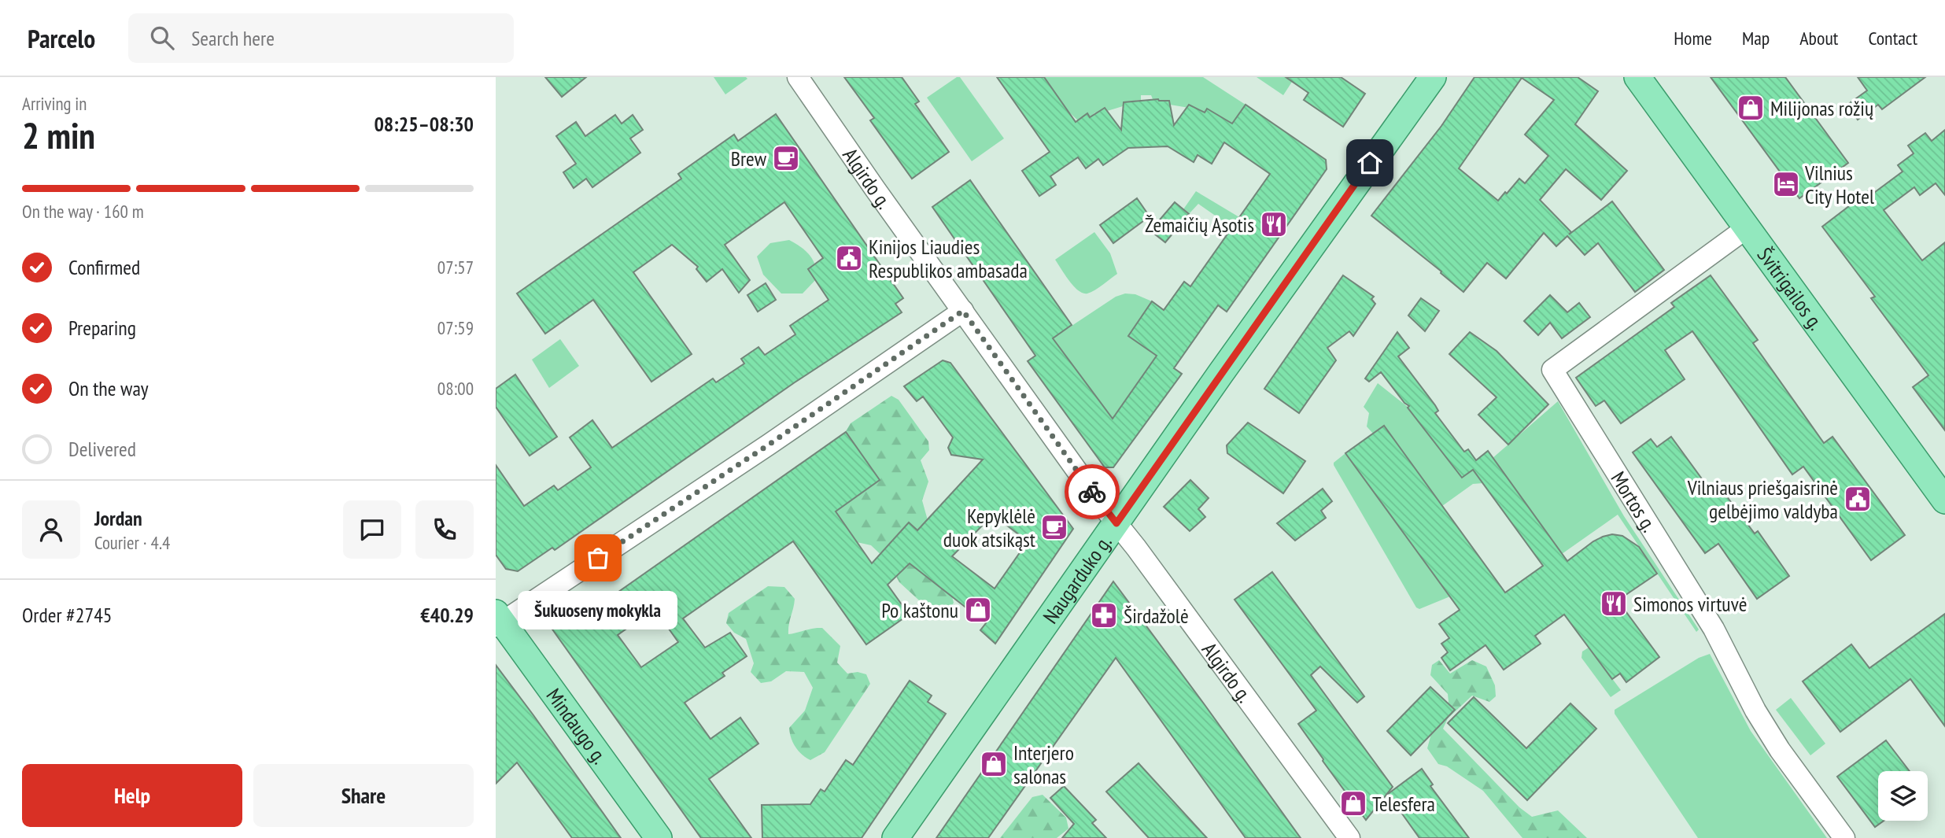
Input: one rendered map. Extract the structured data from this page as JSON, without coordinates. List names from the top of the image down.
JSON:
{
  "streets": {
    "main road": ["Švitrigailos g.", "Naugarduko g.", "Mindaugo g."],
    "street": ["Algirdo g.", "Mortos g."]
  },
  "crossings": [
    ["Algirdo g.", "Naugarduko g."],
    ["Švitrigailos g.", "Mortos g."]
  ],
  "places": {
    "shop": [
      "Milijonas rožių",
      "Po kaštonu",
      "Interjero salonas",
      "Telesfera"
    ],
    "cafe": ["Brew", "Kepyklėlė duok atsikąst"],
    "hotel": ["Vilnius City Hotel"],
    "restaurant": ["Žemaičių Ąsotis", "Simonos virtuvė"],
    "public building": ["Kinijos Liaudies Respublikos ambasada", "Vilniaus priešgaisrinė gelbėjimo valdyba"],
    "other": ["Šukuoseny mokykla"],
    "pharmacy": ["Širdažolė"]
  },
  "page": {
    "header": "Parcelo",
    "search": "Search here",
    "nav": [
      "Home",
      "Map",
      "About",
      "Contact"
    ],
    "heading": ["2 min", "Arriving in", "08:25–08:30"],
    "panel": [
      "Jordan",
      "Courier · 4.4",
      "Order #2745",
      "€40.29"
    ],
    "bar": "On the way · 160 m",
    "list": [
      ["Confirmed", "07:57"],
      ["Preparing", "07:59"],
      ["On the way", "08:00"],
      "Delivered"
    ],
    "bubble": "Šukuoseny mokykla",
    "buttons": ["Help", "Share"]
  }
}
